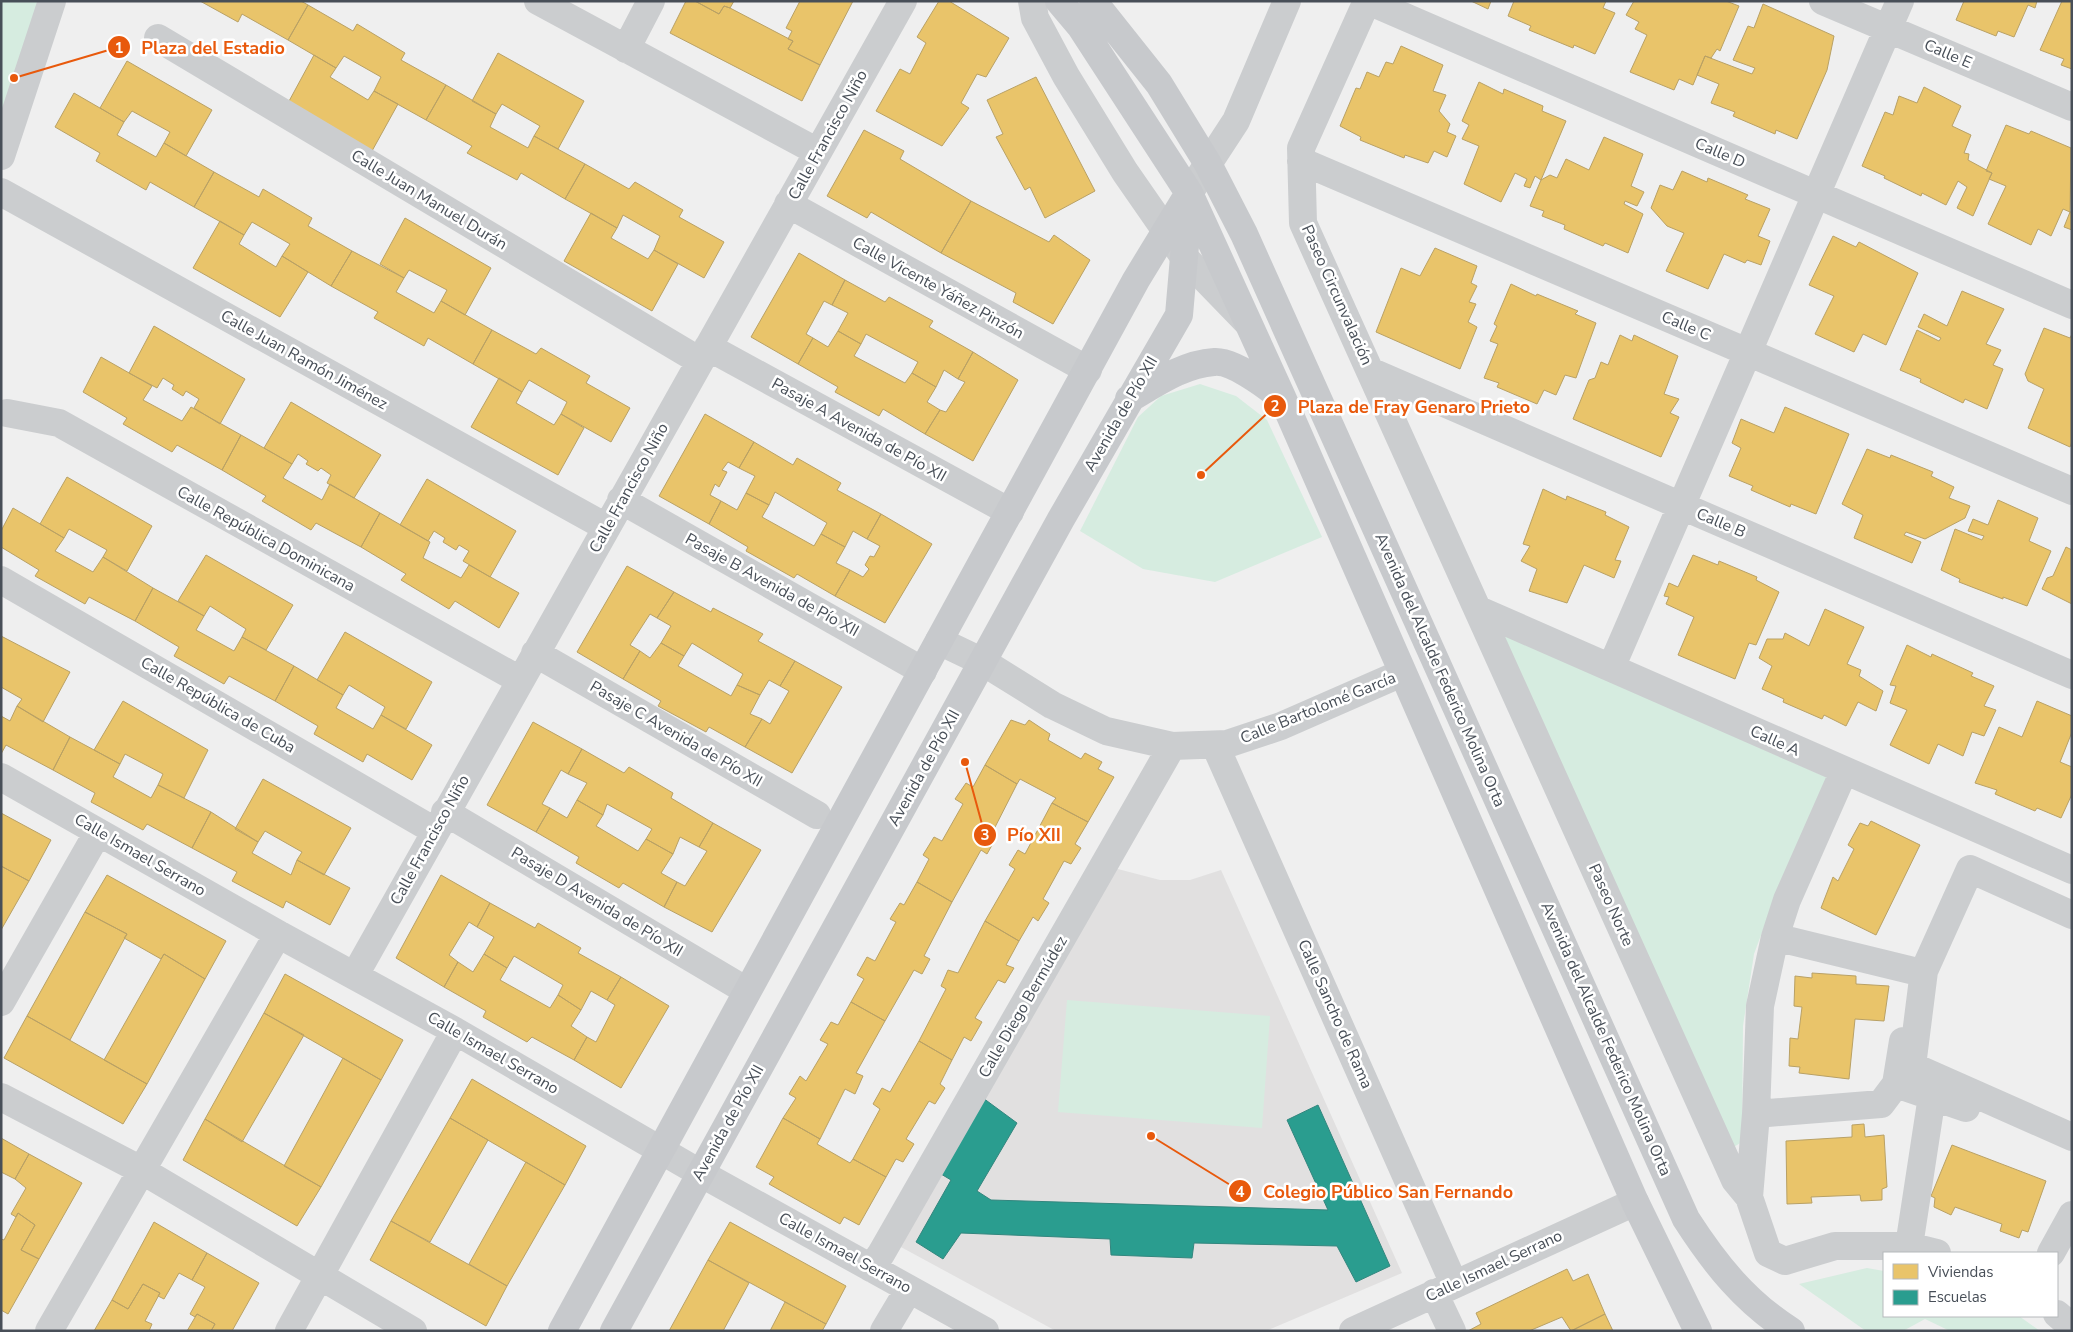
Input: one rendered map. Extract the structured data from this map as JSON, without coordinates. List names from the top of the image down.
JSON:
{
  "streets": {
    "main road": ["Avenida de Pío XII", "Avenida del Alcalde Federico Molina Orta"],
    "street": [
      "Calle E",
      "Calle Francisco Niño",
      "Calle D",
      "Calle Juan Manuel Durán",
      "Calle Vicente Yáñez Pinzón",
      "Paseo Circunvalación",
      "Calle C",
      "Calle Juan Ramón Jiménez",
      "Pasaje A Avenida de Pío XII",
      "Calle B",
      "Calle República Dominicana",
      "Pasaje B Avenida de Pío XII",
      "Calle República de Cuba",
      "Calle Bartolomé García",
      "Pasaje C Avenida de Pío XII",
      "Calle A",
      "Calle Ismael Serrano",
      "Pasaje D Avenida de Pío XII",
      "Paseo Norte",
      "Calle Diego Bermúdez",
      "Calle Sancho de Rama"
    ]
  },
  "crossings": [
    ["Calle Francisco Niño", "Calle Juan Manuel Durán"],
    ["Calle Francisco Niño", "Calle Vicente Yáñez Pinzón"],
    ["Calle Francisco Niño", "Calle Juan Ramón Jiménez"],
    ["Calle Francisco Niño", "Pasaje A Avenida de Pío XII"],
    ["Calle Francisco Niño", "Calle República Dominicana"],
    ["Calle Francisco Niño", "Pasaje B Avenida de Pío XII"],
    ["Calle Francisco Niño", "Calle República de Cuba"],
    ["Calle Francisco Niño", "Pasaje C Avenida de Pío XII"],
    ["Calle Francisco Niño", "Calle Ismael Serrano"],
    ["Calle Francisco Niño", "Pasaje D Avenida de Pío XII"],
    ["Calle D", "Paseo Circunvalación"],
    ["Calle Juan Manuel Durán", "Pasaje A Avenida de Pío XII"],
    ["Paseo Circunvalación", "Calle C"],
    ["Paseo Circunvalación", "Calle B"],
    ["Paseo Circunvalación", "Calle A"],
    ["Paseo Circunvalación", "Paseo Norte"],
    ["Avenida de Pío XII", "Calle Bartolomé García"],
    ["Avenida de Pío XII", "Calle Ismael Serrano"],
    ["Calle República de Cuba", "Pasaje D Avenida de Pío XII"],
    ["Calle Bartolomé García", "Calle Diego Bermúdez"],
    ["Calle Bartolomé García", "Calle Sancho de Rama"],
    ["Calle A", "Paseo Norte"],
    ["Calle Ismael Serrano", "Calle Diego Bermúdez"],
    ["Calle Ismael Serrano", "Calle Sancho de Rama"]
  ],
  "places": [
    "Plaza del Estadio",
    "Plaza de Fray Genaro Prieto",
    "Pío XII",
    "Colegio Público San Fernando"
  ],
  "legend": ["Viviendas", "Escuelas"]
}
